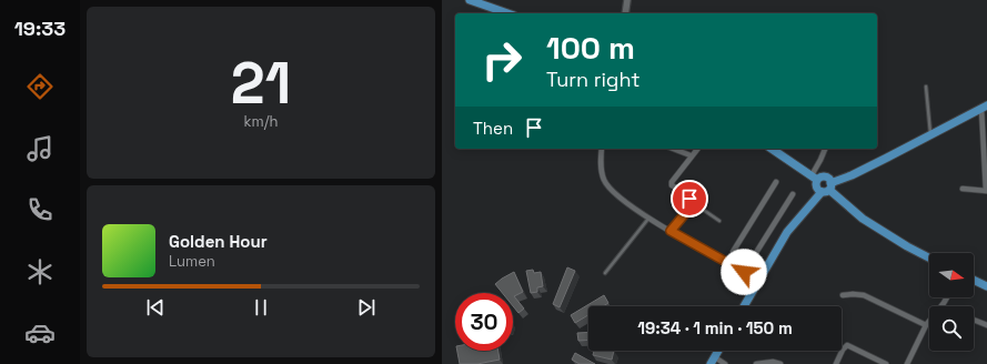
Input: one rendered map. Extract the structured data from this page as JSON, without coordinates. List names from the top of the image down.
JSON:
{
  "north": "right",
  "page": {
    "tabs": "19:33",
    "tile": ["21", "km/h"],
    "turn": ["100 m", "Turn right"],
    "then": "Then",
    "song": ["Golden Hour", "Lumen"],
    "limit": "30",
    "trip": "19:34 · 1 min · 150 m"
  }
}
